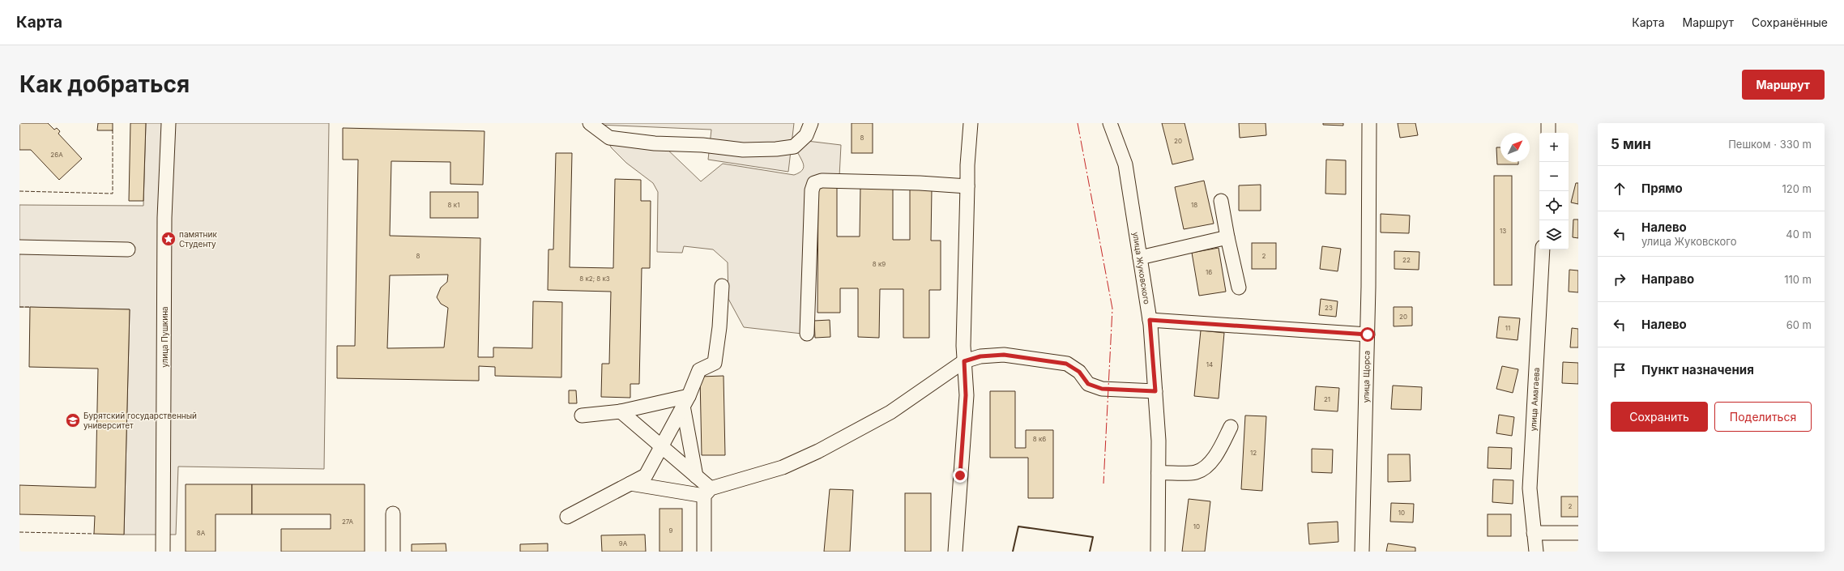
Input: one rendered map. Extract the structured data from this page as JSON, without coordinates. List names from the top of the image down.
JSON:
{
  "streets": {
    "street": [
      "улица Жуковского",
      "улица Пушкина",
      "улица Щорса",
      "улица Амагаева"
    ]
  },
  "places": {
    "place": ["памятник Студенту"],
    "school or university": ["Бурятский государственный университет"]
  },
  "house_numbers": [
    "8",
    "20",
    "26А",
    "8 к1",
    "18",
    "13",
    "8",
    "2",
    "22",
    "8 к9",
    "16",
    "8 к2; 8 к3",
    "23",
    "20",
    "11",
    "14",
    "21",
    "8 к6",
    "12",
    "2",
    "10",
    "27А",
    "10",
    "9",
    "8А",
    "9А"
  ],
  "north": "top right",
  "page": {
    "header": "Карта",
    "nav": ["Карта", "Маршрут", "Сохранённые"],
    "buttons": [
      "Маршрут",
      ["Сохранить", "Поделиться"]
    ],
    "title": "Как добраться",
    "heading": ["5 мин", "Пешком · 330 m"],
    "map_buttons": ["+", "−"],
    "list": [
      ["Прямо", "120 m"],
      ["Налево", "улица Жуковского", "40 m"],
      ["Направо", "110 m"],
      ["Налево", "60 m"],
      "Пункт назначения"
    ]
  }
}
